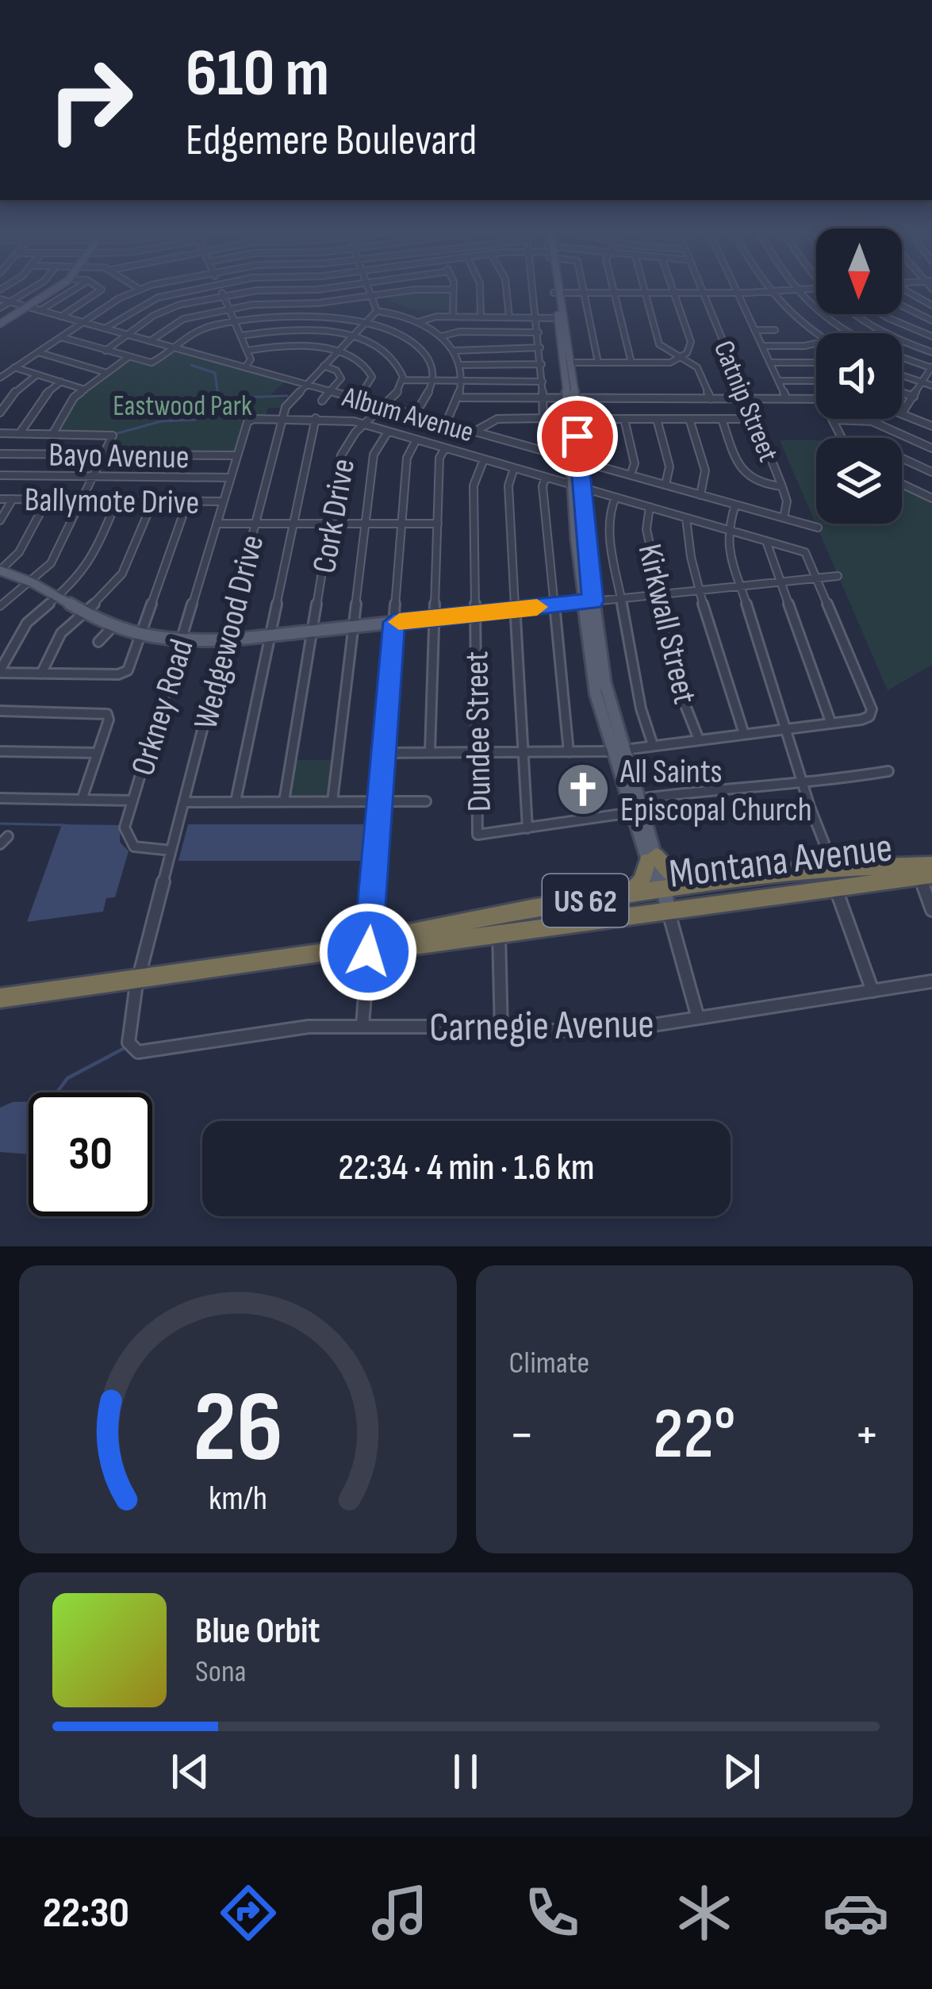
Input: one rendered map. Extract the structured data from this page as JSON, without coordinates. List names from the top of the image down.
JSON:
{
  "streets": {
    "highway": ["Montana Avenue", "US 62"],
    "street": [
      "Catnip Street",
      "Album Avenue",
      "Bayo Avenue",
      "Ballymote Drive",
      "Cork Drive",
      "Kirkwall Street",
      "Wedgewood Drive",
      "Orkney Road",
      "Dundee Street",
      "Carnegie Avenue"
    ]
  },
  "crossings": [
    ["Catnip Street", "Album Avenue"],
    ["Album Avenue", "Cork Drive"],
    ["Album Avenue", "Wedgewood Drive"],
    ["Bayo Avenue", "Orkney Road"],
    ["Ballymote Drive", "Orkney Road"],
    ["Wedgewood Drive", "Orkney Road"],
    ["Wedgewood Drive", "Montana Avenue"],
    ["Wedgewood Drive", "Carnegie Avenue"]
  ],
  "parks": ["Eastwood Park"],
  "places": {
    "church": ["All Saints Episcopal Church"]
  },
  "north": "bottom",
  "page": {
    "turn": ["610 m", "Edgemere Boulevard"],
    "limit": "30",
    "trip": "22:34 · 4 min · 1.6 km",
    "tile": "Climate",
    "heat": ["−", "22°", "+"],
    "song": ["Blue Orbit", "Sona"],
    "tabs": "22:30",
    "gauge": ["26", "km/h"]
  }
}
